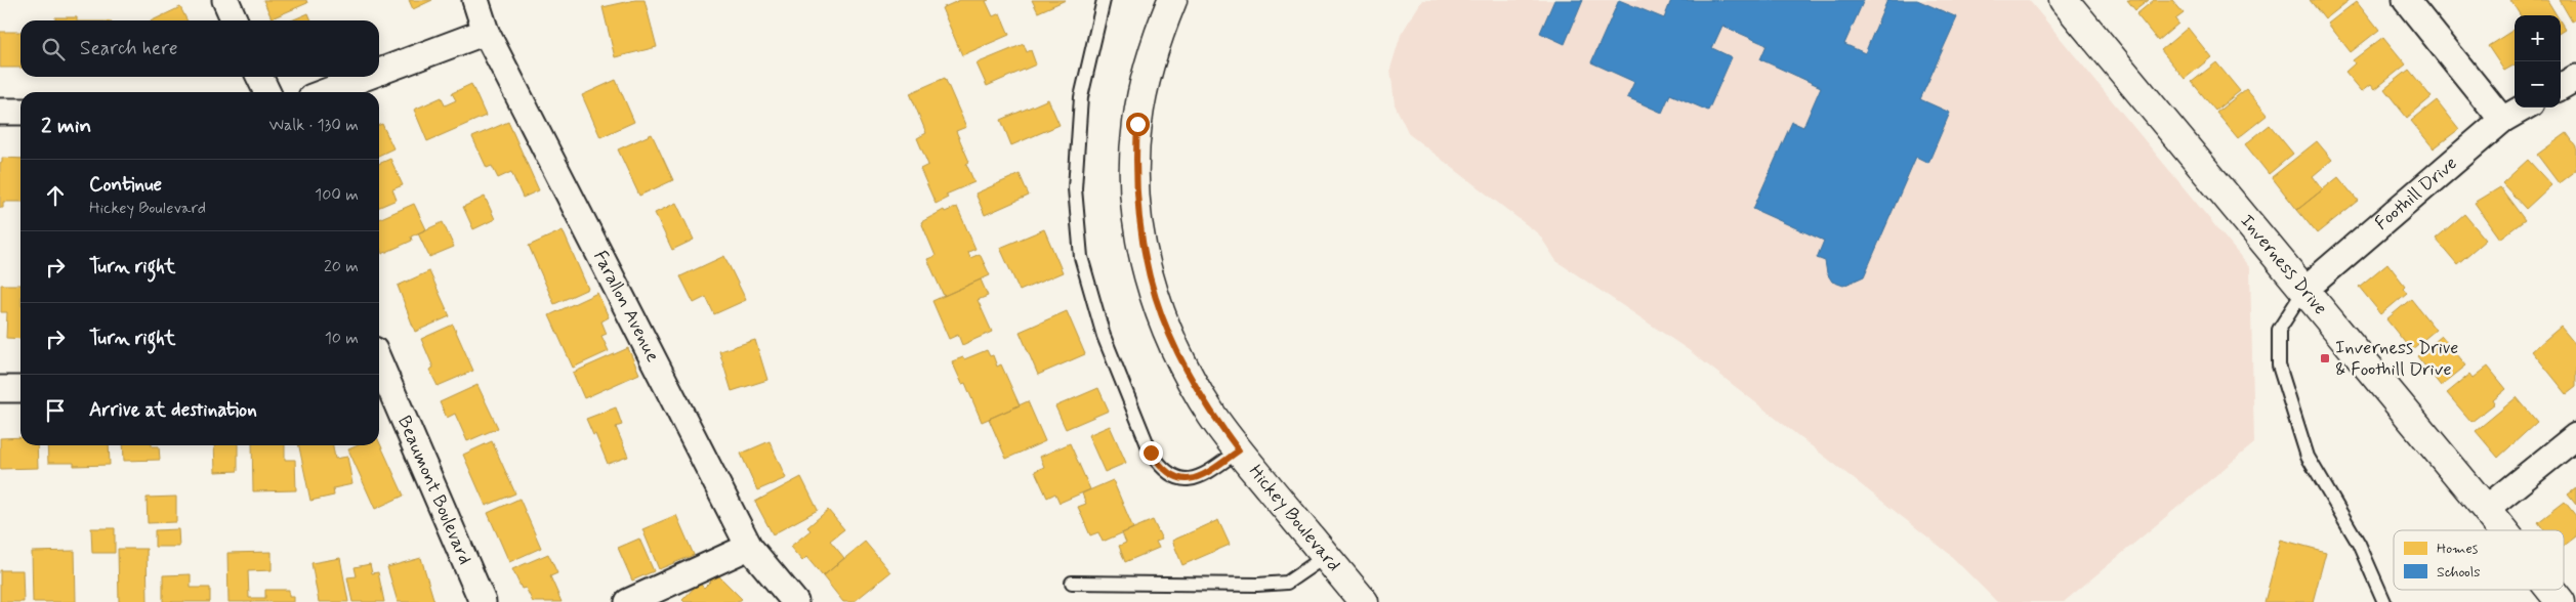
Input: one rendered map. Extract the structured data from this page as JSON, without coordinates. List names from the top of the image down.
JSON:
{
  "streets": {
    "street": [
      "Foothill Drive",
      "Inverness Drive",
      "Farallon Avenue",
      "Beaumont Boulevard",
      "Hickey Boulevard"
    ]
  },
  "crossings": [
    ["Foothill Drive", "Inverness Drive"]
  ],
  "places": {
    "transit": ["Inverness Drive & Foothill Drive"]
  },
  "legend": ["Homes", "Schools"],
  "page": {
    "map_buttons": ["+", "−"],
    "search": "Search here",
    "heading": ["2 min", "Walk · 130 m"],
    "list": [
      ["Continue", "Hickey Boulevard", "100 m"],
      ["Turn right", "20 m"],
      ["Turn right", "10 m"],
      "Arrive at destination"
    ]
  }
}
